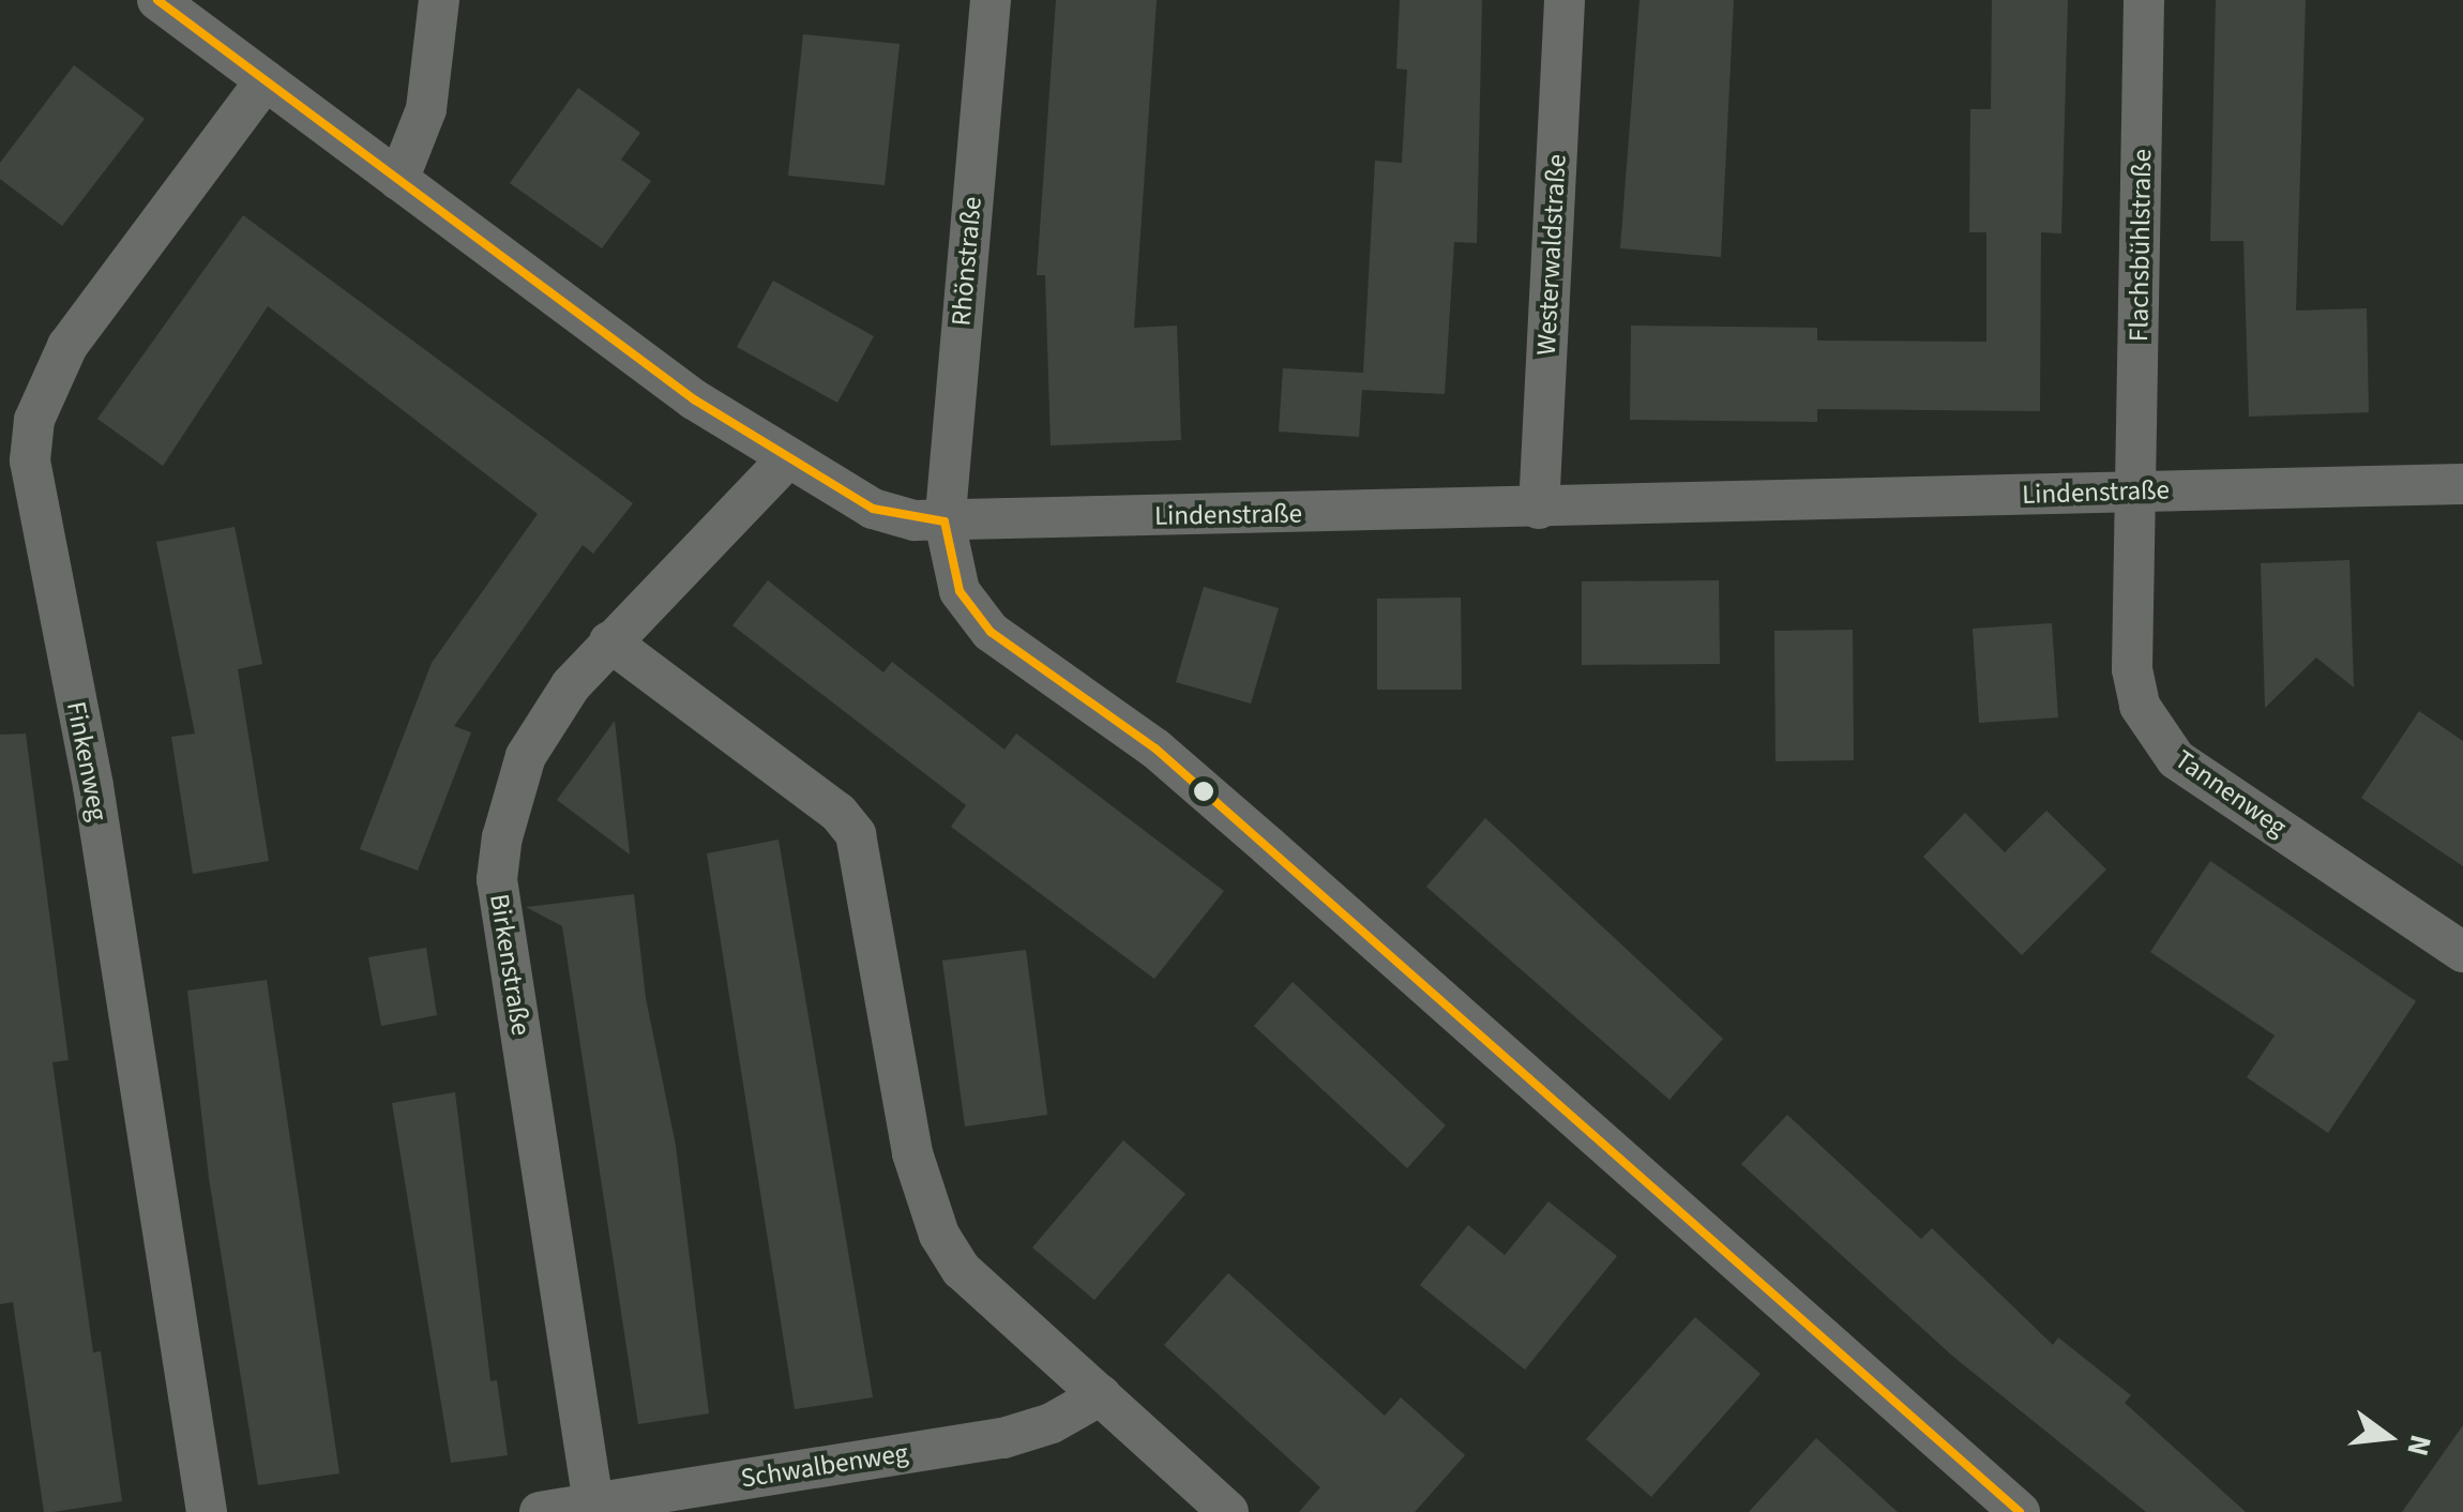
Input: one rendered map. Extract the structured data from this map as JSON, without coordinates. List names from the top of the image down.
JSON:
{
  "streets": {
    "street": [
      "Flachsbühlstraße",
      "Westerwaldstraße",
      "Rhönstraße",
      "Lindenstraße",
      "Finkenweg",
      "Tannenweg",
      "Birkenstraße",
      "Schwalbenweg"
    ]
  },
  "crossings": [
    ["Flachsbühlstraße", "Lindenstraße"],
    ["Flachsbühlstraße", "Tannenweg"],
    ["Westerwaldstraße", "Lindenstraße"],
    ["Rhönstraße", "Lindenstraße"],
    ["Lindenstraße", "Finkenweg"],
    ["Lindenstraße", "Tannenweg"],
    ["Lindenstraße", "Birkenstraße"],
    ["Birkenstraße", "Schwalbenweg"]
  ],
  "north": "right"
}
